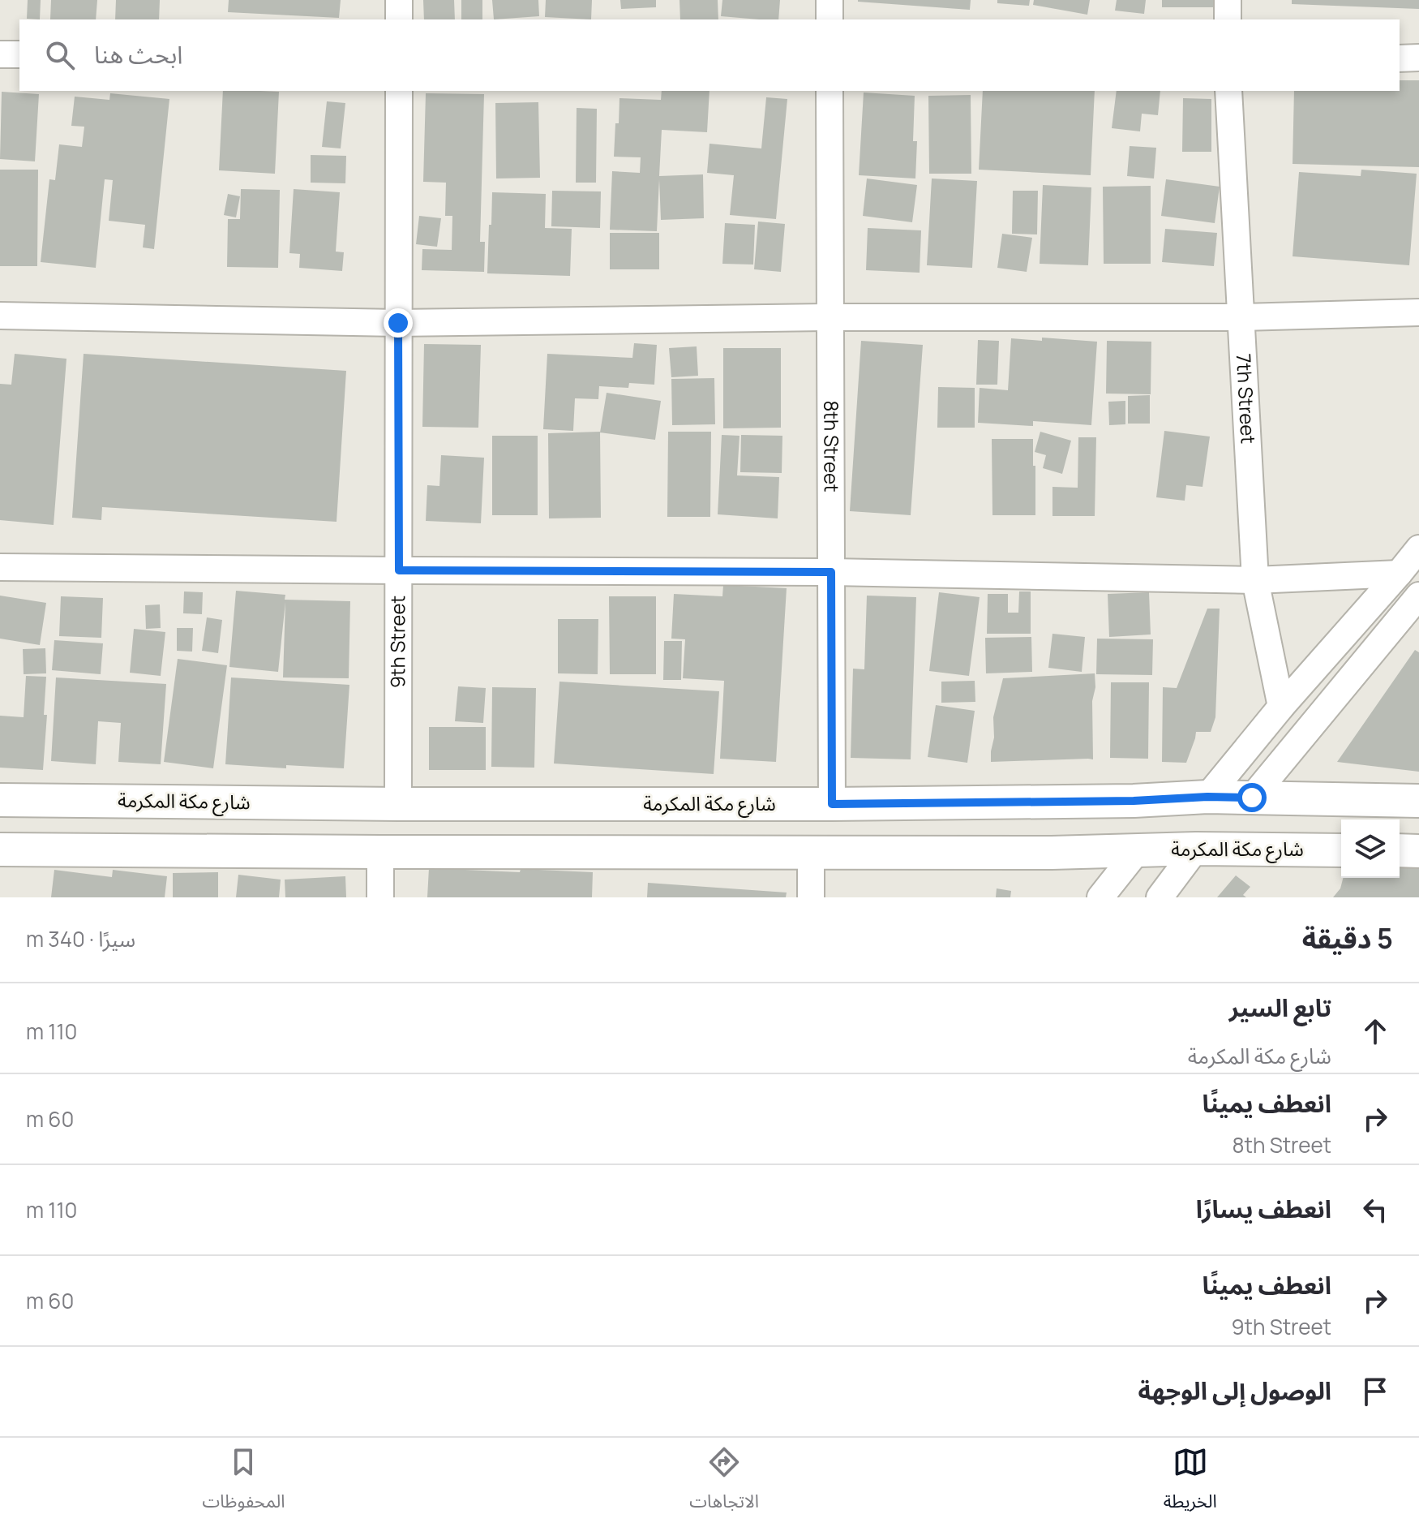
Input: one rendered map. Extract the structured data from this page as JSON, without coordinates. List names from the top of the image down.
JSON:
{
  "streets": {
    "main road": ["شارع مكة المكرمة"],
    "street": ["7th Street", "8th Street", "9th Street"]
  },
  "crossings": [
    ["8th Street", "شارع مكة المكرمة"],
    ["9th Street", "شارع مكة المكرمة"]
  ],
  "page": {
    "search": "ابحث هنا",
    "heading": ["5 دقيقة", "سيرًا · 340 m"],
    "list": [
      ["تابع السير", "شارع مكة المكرمة", "110 m"],
      ["انعطف يمينًا", "8th Street", "60 m"],
      ["انعطف يسارًا", "110 m"],
      ["انعطف يمينًا", "9th Street", "60 m"],
      "الوصول إلى الوجهة"
    ],
    "nav": ["الخريطة", "الاتجاهات", "المحفوظات"]
  }
}
